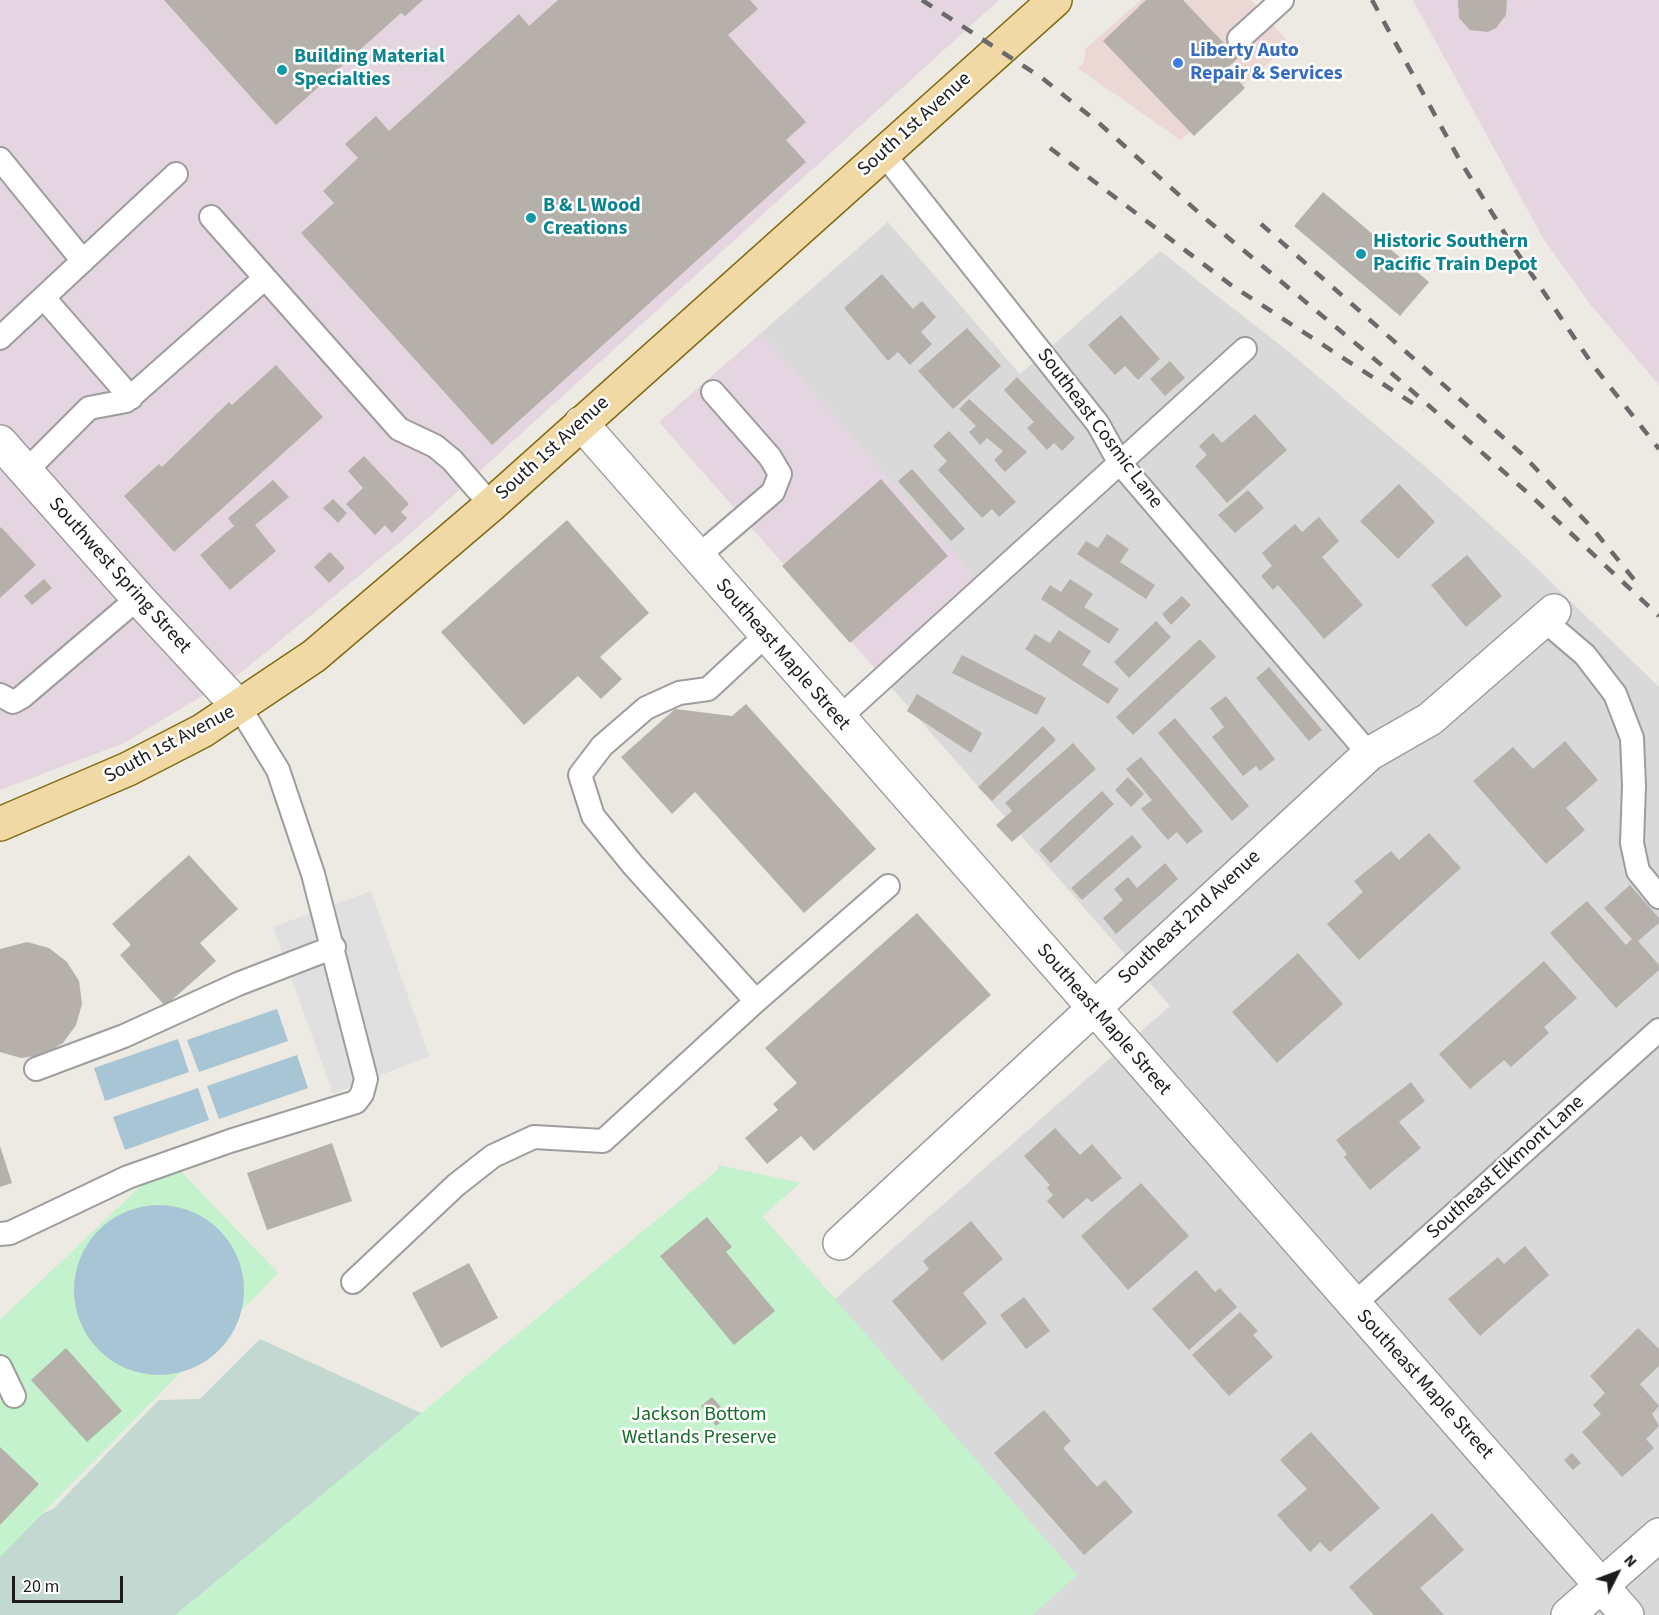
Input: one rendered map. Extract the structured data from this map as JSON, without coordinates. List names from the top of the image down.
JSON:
{
  "streets": {
    "main road": ["South 1st Avenue"],
    "street": ["Southwest Spring Street", "Southeast Maple Street", "Southeast 2nd Avenue"],
    "lane": ["Southeast Cosmic Lane", "Southeast Elkmont Lane"]
  },
  "crossings": [
    ["South 1st Avenue", "Southeast Cosmic Lane"],
    ["South 1st Avenue", "Southwest Spring Street"],
    ["South 1st Avenue", "Southeast Maple Street"],
    ["Southeast Cosmic Lane", "Southeast 2nd Avenue"],
    ["Southeast Maple Street", "Southeast 2nd Avenue"],
    ["Southeast Maple Street", "Southeast Elkmont Lane"]
  ],
  "parks": ["Jackson Bottom Wetlands Preserve"],
  "places": [
    "Liberty Auto Repair & Services",
    "Building Material Specialties",
    "B & L Wood Creations",
    "Historic Southern Pacific Train Depot"
  ],
  "scale_bar": "20 m",
  "north": "top right"
}
